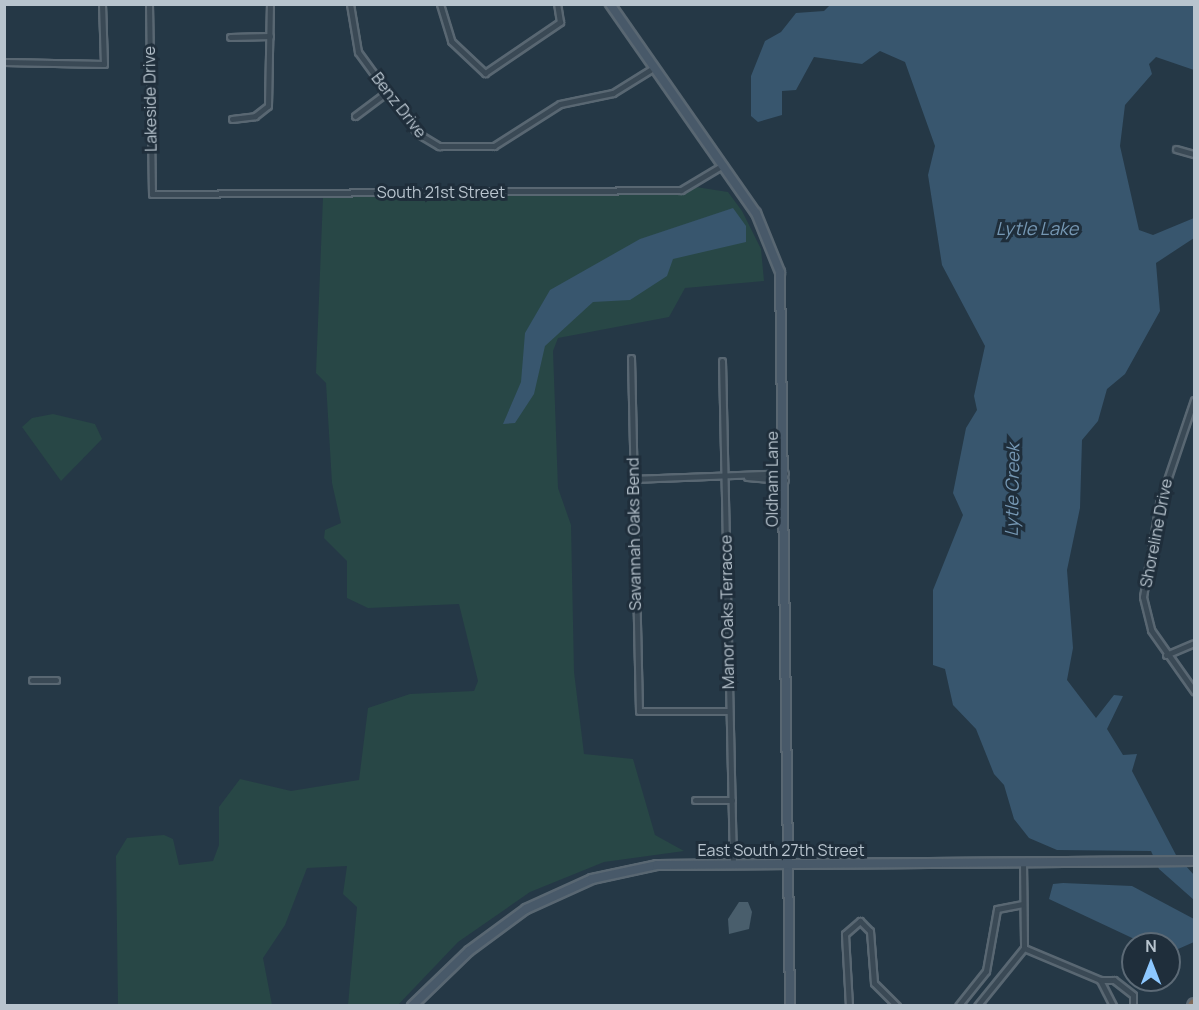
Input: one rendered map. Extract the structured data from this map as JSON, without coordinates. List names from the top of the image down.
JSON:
{
  "streets": {
    "main road": ["Oldham Lane", "East South 27th Street"],
    "street": [
      "Lakeside Drive",
      "Benz Drive",
      "South 21st Street",
      "Shoreline Drive",
      "Savannah Oaks Bend",
      "Manor Oaks Terracce"
    ]
  },
  "crossings": [
    ["Lakeside Drive", "South 21st Street"],
    ["Benz Drive", "Oldham Lane"],
    ["South 21st Street", "Oldham Lane"],
    ["Oldham Lane", "East South 27th Street"],
    ["Savannah Oaks Bend", "Manor Oaks Terracce"],
    ["Manor Oaks Terracce", "East South 27th Street"]
  ],
  "water": ["Lytle Lake", "Lytle Creek"],
  "north": "top"
}
